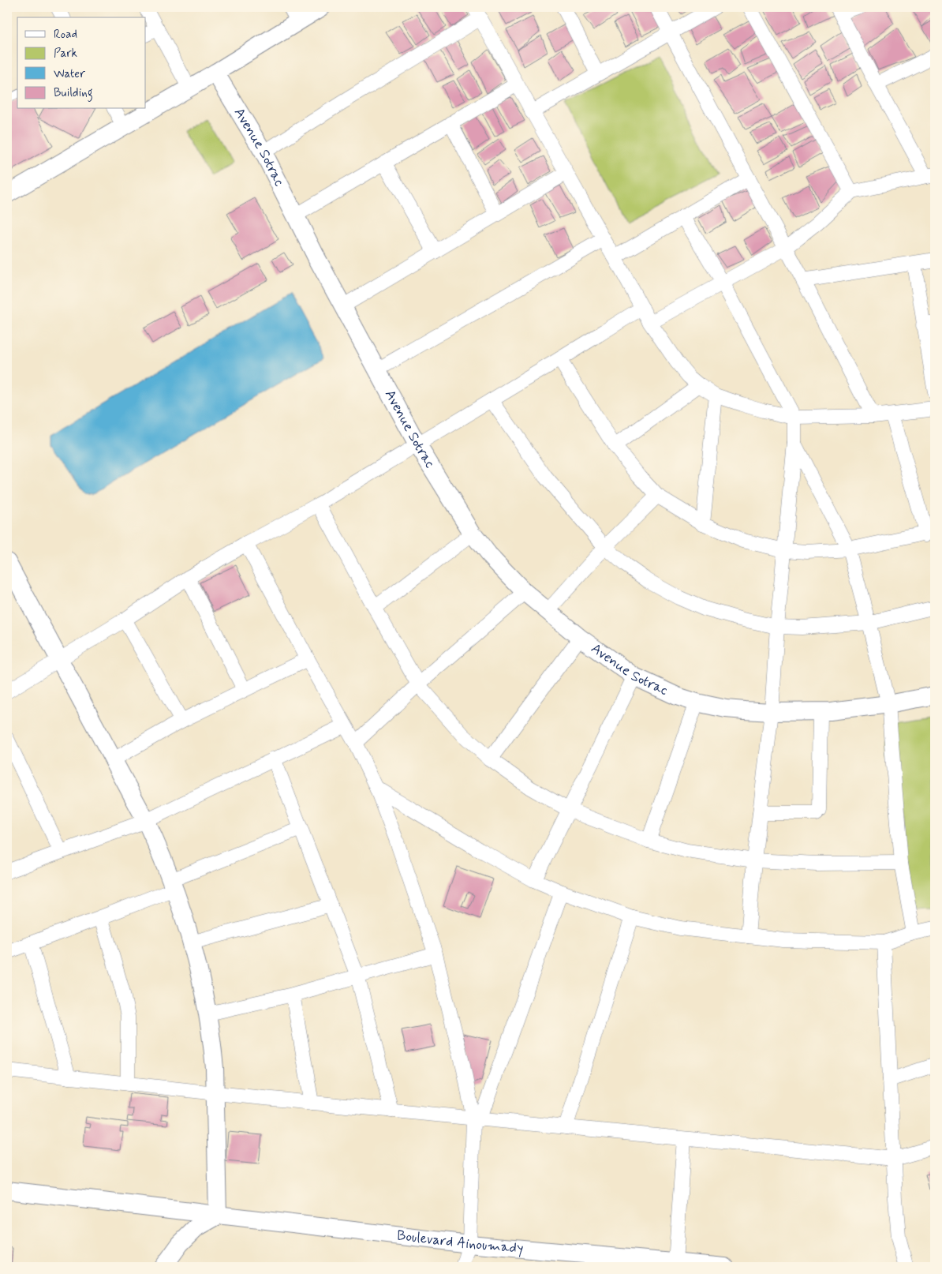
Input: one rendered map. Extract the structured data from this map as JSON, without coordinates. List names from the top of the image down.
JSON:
{
  "streets": {
    "street": ["Avenue Sotrac", "Boulevard Ainoumady"]
  },
  "legend": [
    "Road",
    "Park",
    "Water",
    "Building"
  ]
}
